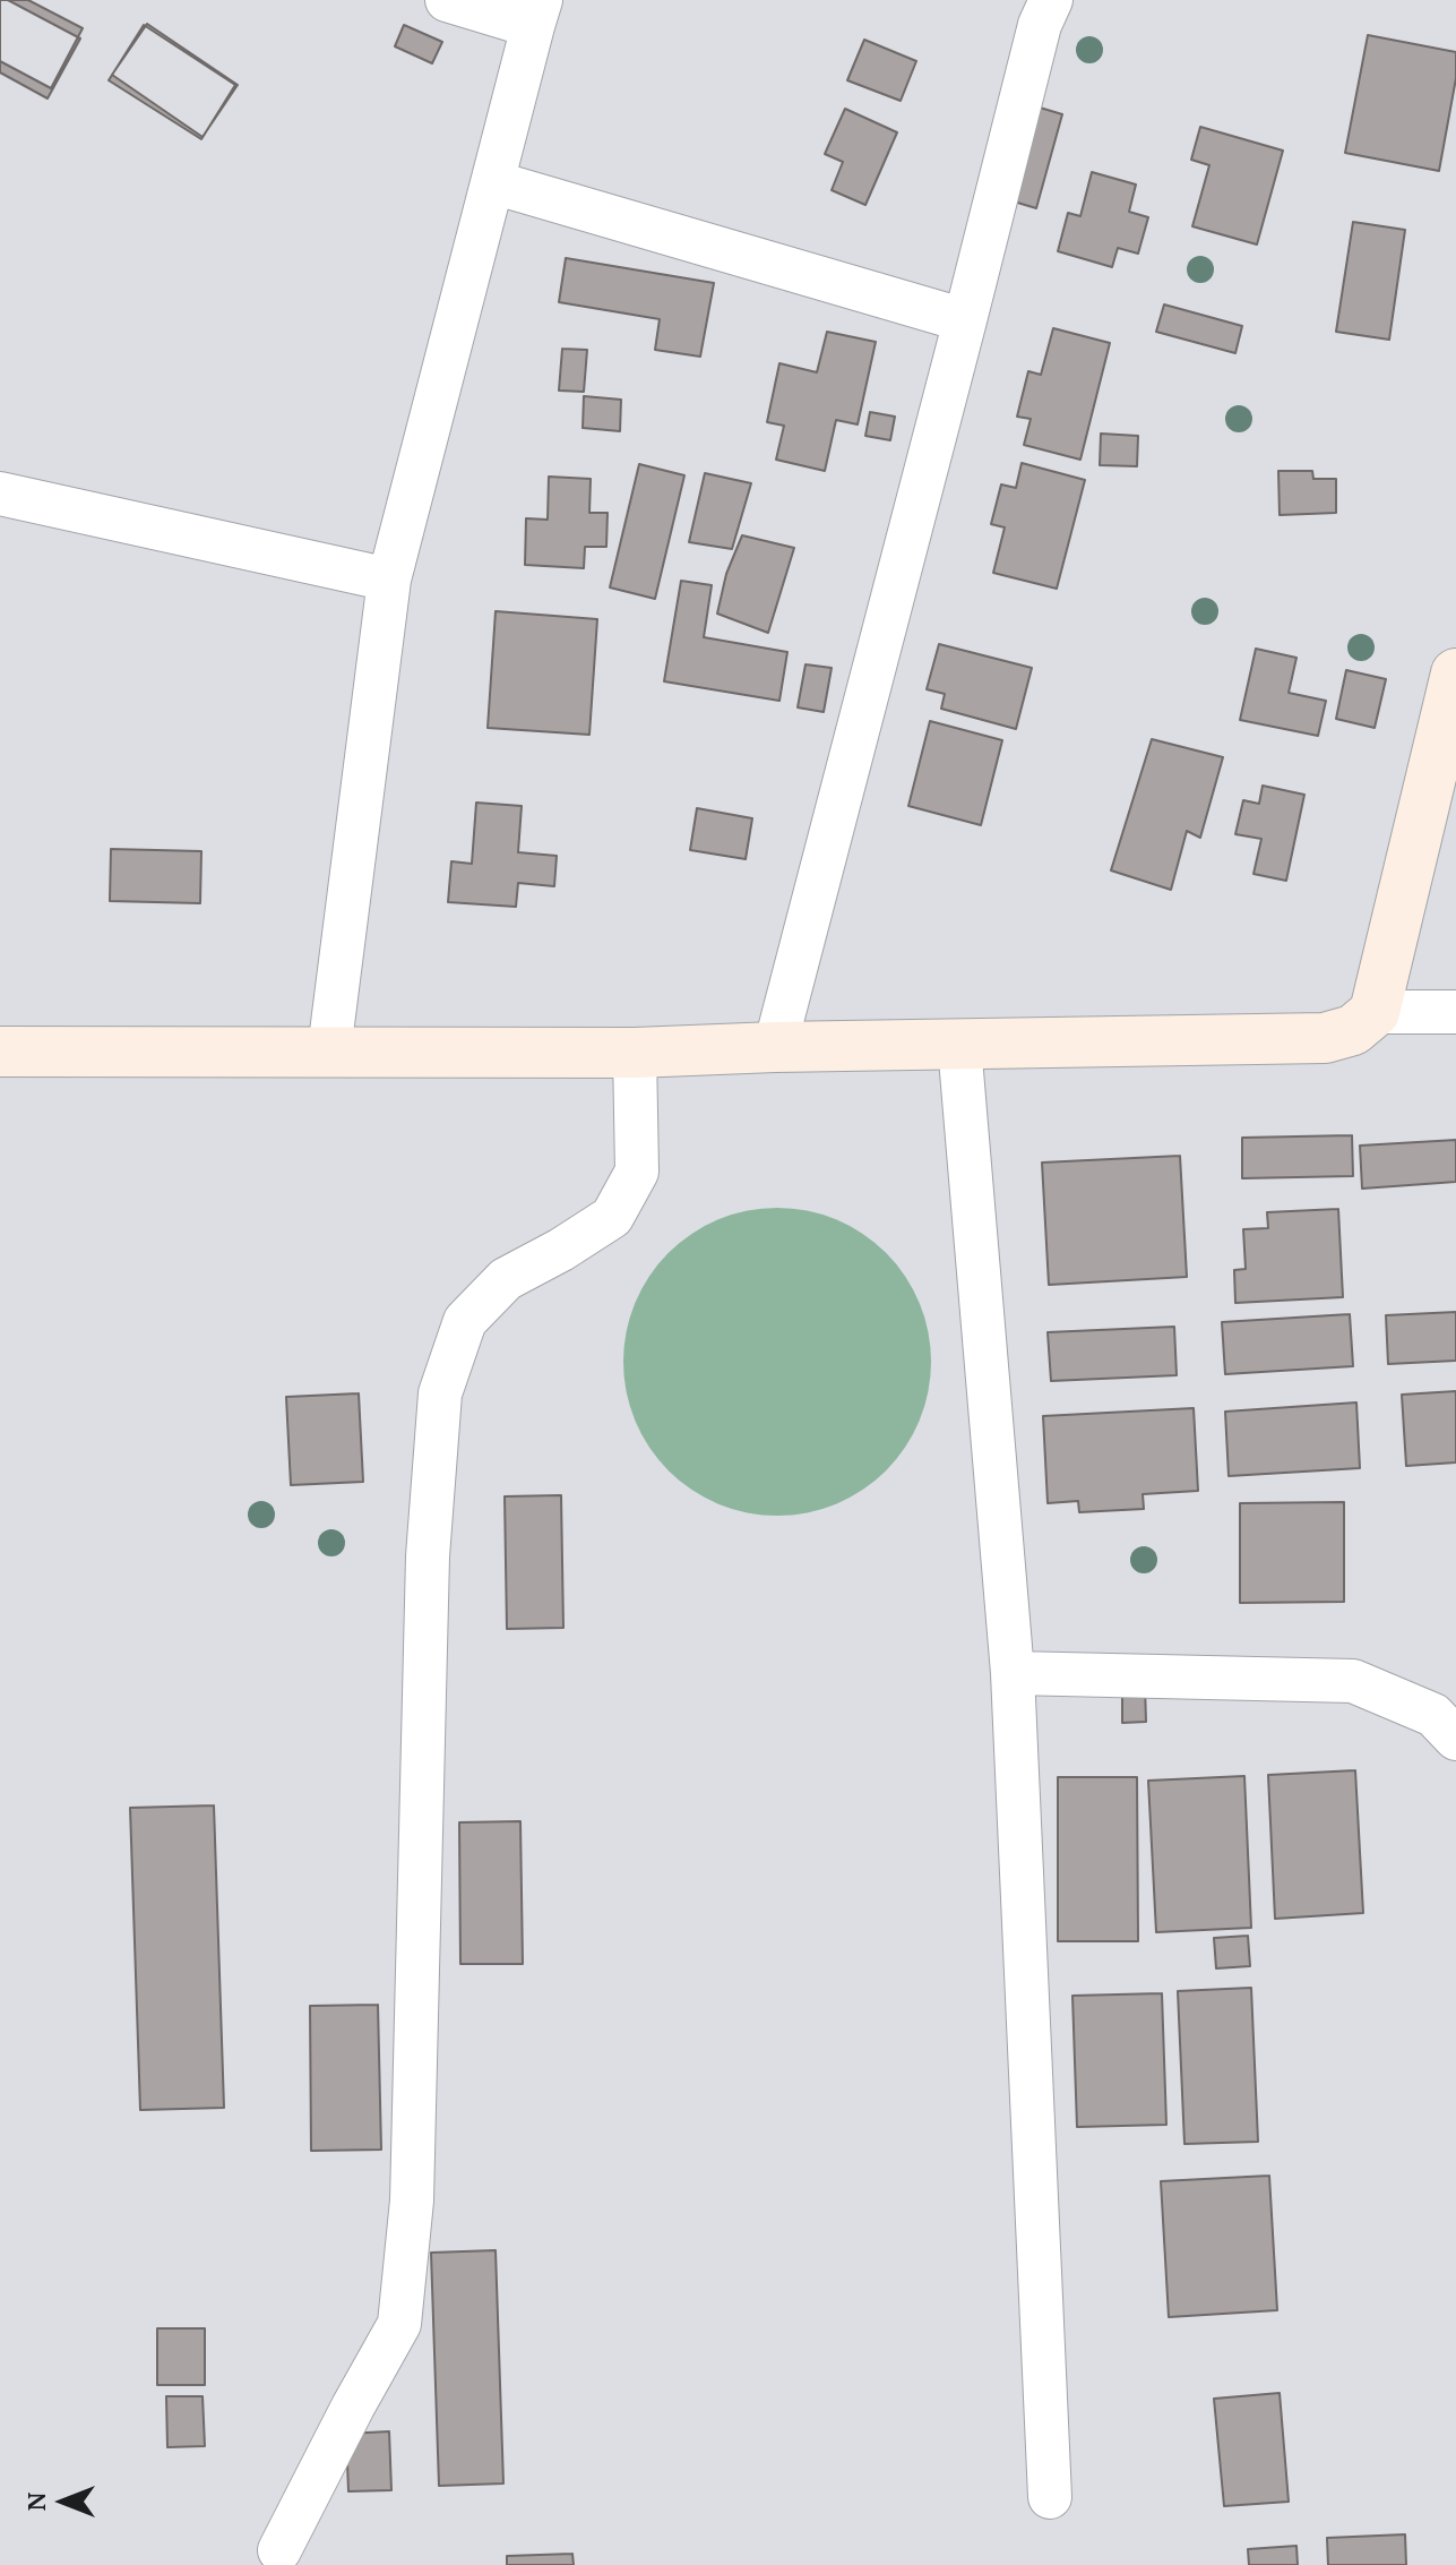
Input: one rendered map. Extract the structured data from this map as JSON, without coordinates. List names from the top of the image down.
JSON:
{
  "north": "left"
}
